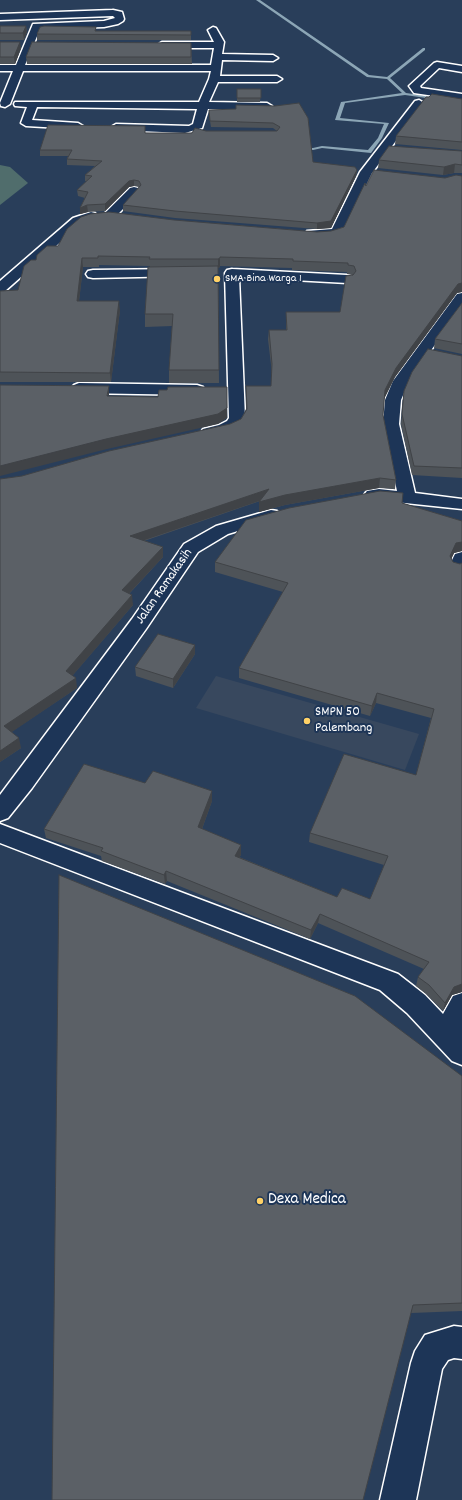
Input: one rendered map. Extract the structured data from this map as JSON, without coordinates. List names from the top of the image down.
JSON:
{
  "streets": {
    "street": ["Jalan Ramakasih"]
  },
  "places": ["SMA Bina Warga 1", "SMPN 50 Palembang", "Dexa Medica"]
}
